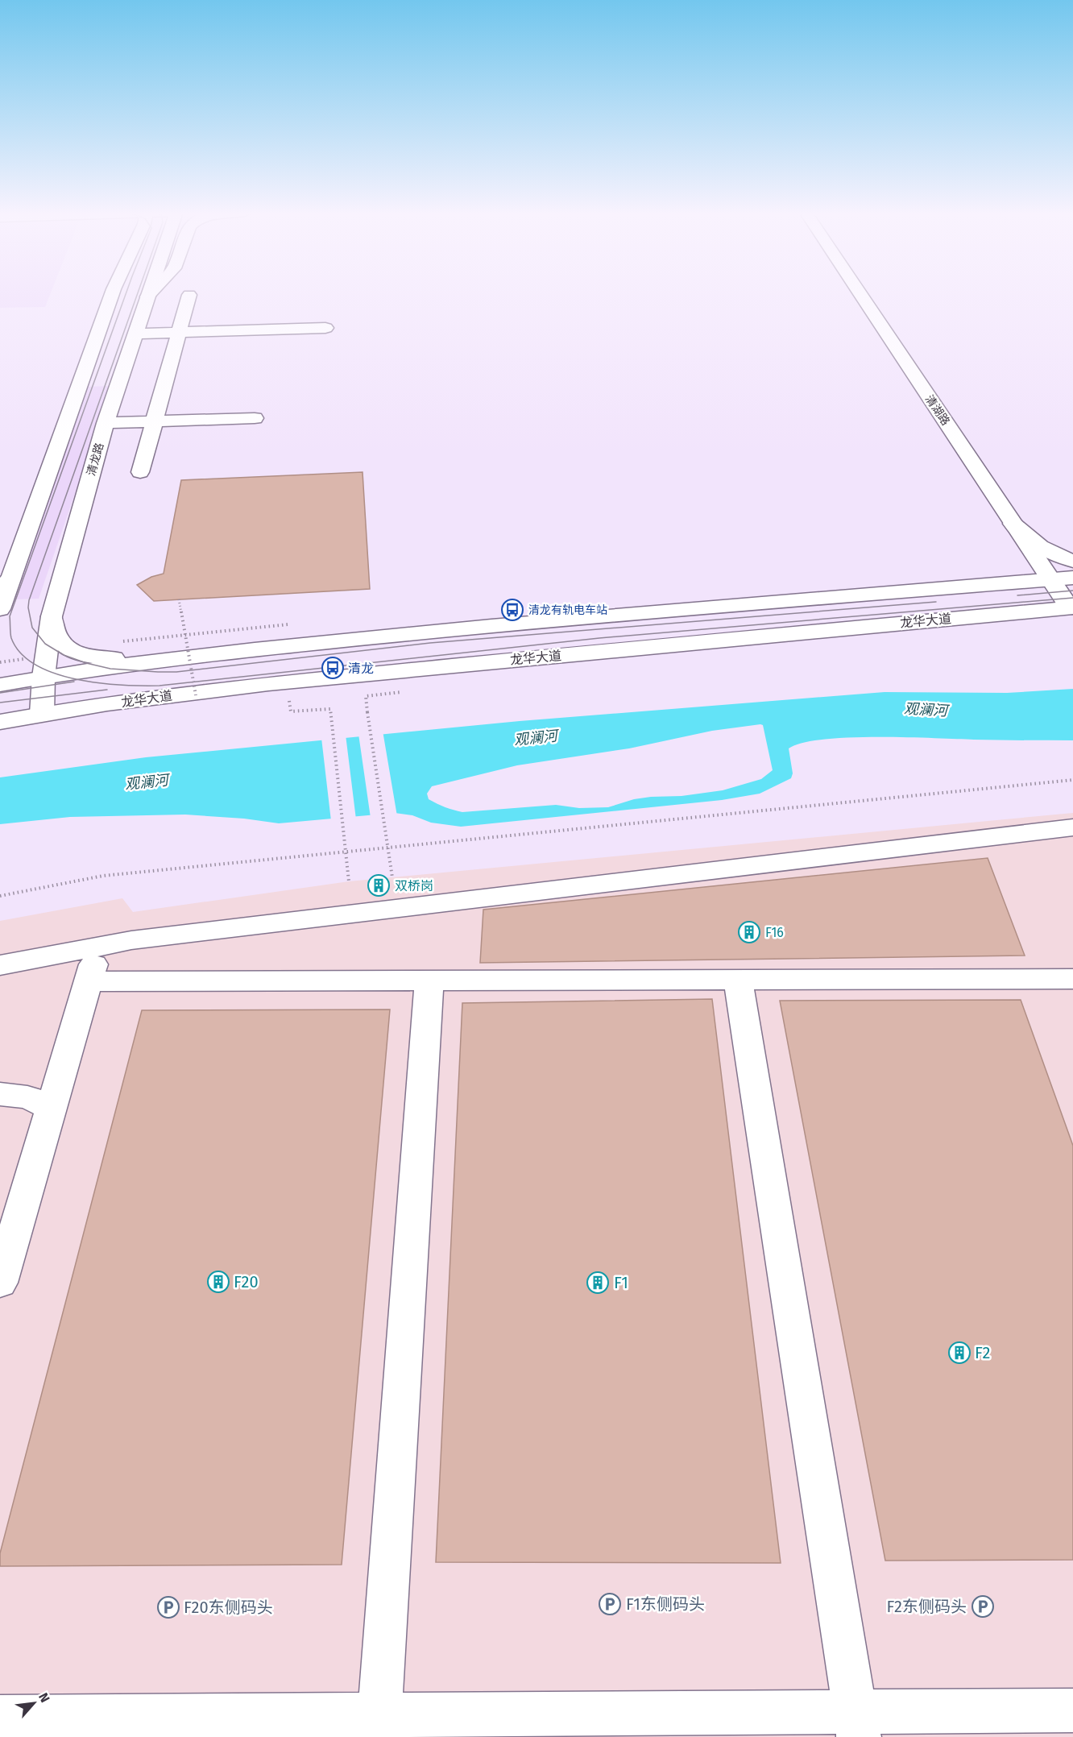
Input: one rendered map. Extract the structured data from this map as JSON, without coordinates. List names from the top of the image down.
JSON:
{
  "streets": {
    "street": ["清湖路", "清龙路", "龙华大道"]
  },
  "crossings": [
    ["清湖路", "龙华大道"],
    ["清龙路", "龙华大道"]
  ],
  "water": ["观澜河"],
  "places": {
    "bus stop": ["清龙有轨电车站", "清龙"],
    "building": [
      "双桥岗",
      "F16",
      "F20",
      "F1",
      "F2"
    ],
    "parking": ["F1东侧码头", "F2东侧码头", "F20东侧码头"]
  },
  "north": "top right"
}
